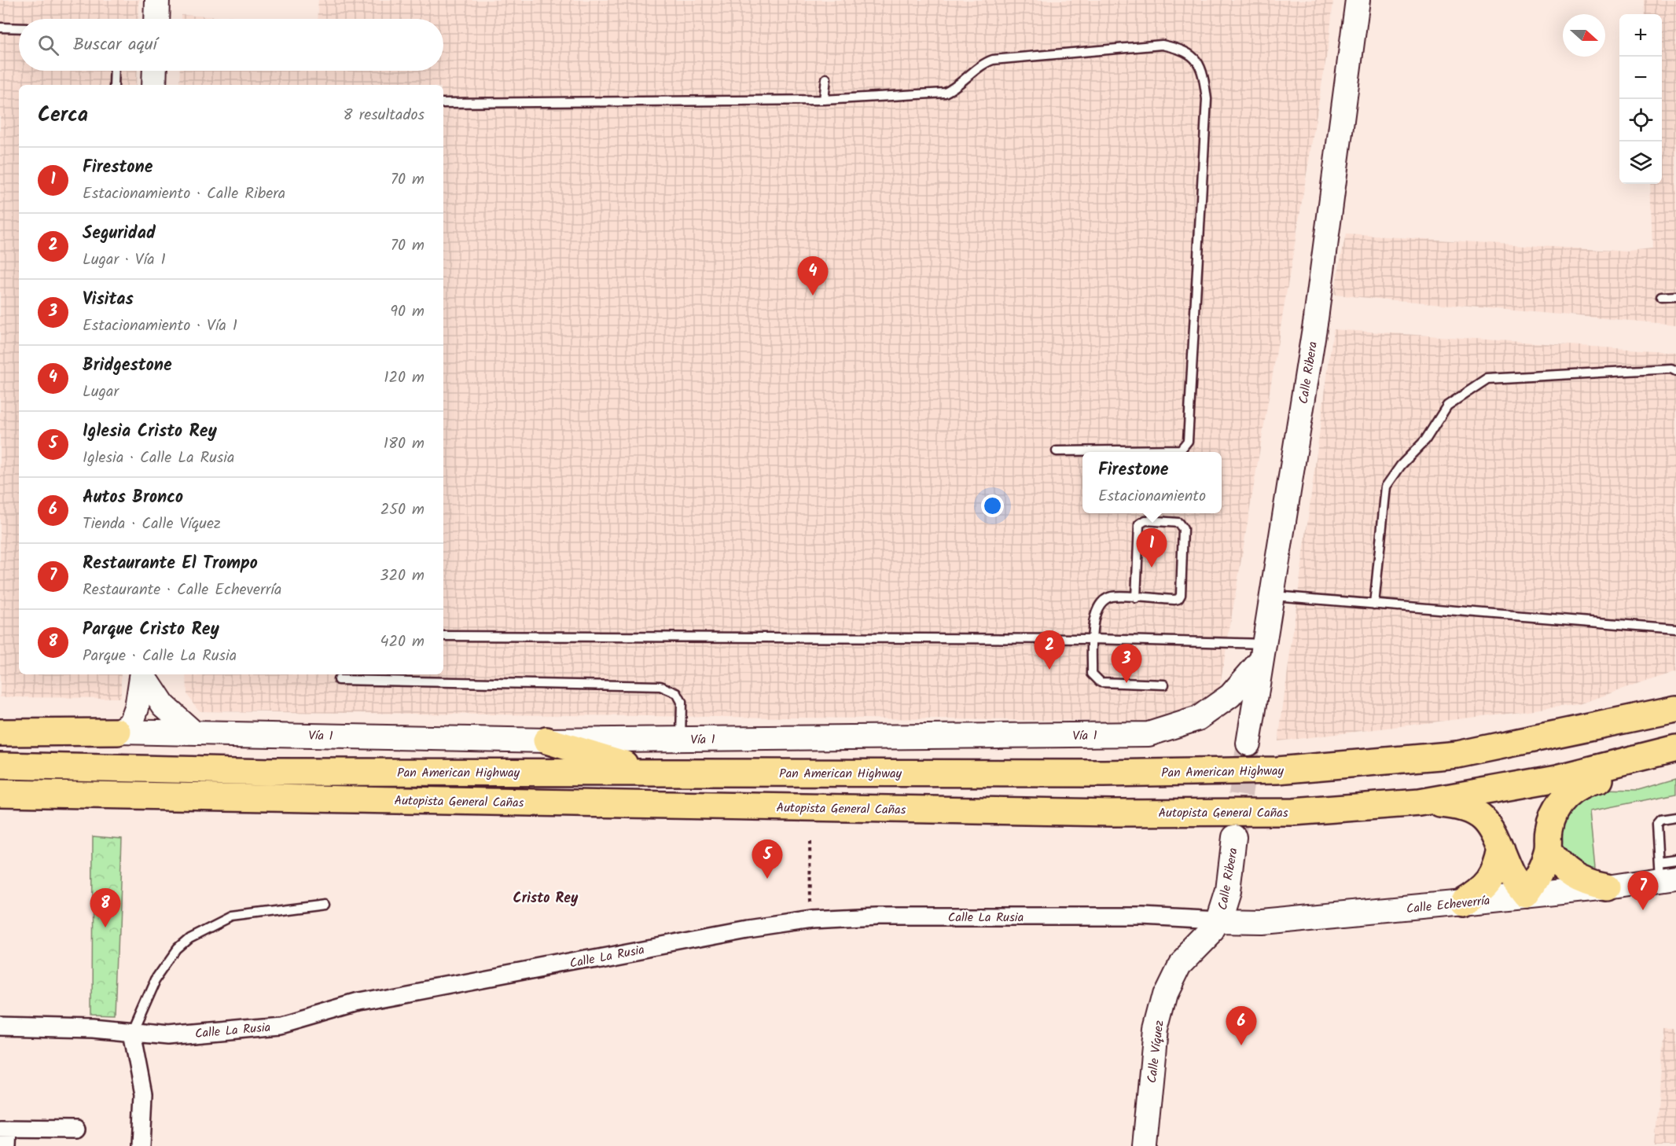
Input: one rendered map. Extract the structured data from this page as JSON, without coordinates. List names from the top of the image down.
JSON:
{
  "streets": {
    "highway": ["Pan American Highway", "Autopista General Cañas"],
    "street": [
      "Calle Ribera",
      "Vía 1",
      "Calle Echeverría",
      "Calle La Rusia",
      "Calle Víquez"
    ]
  },
  "crossings": [
    ["Calle Ribera", "Vía 1"],
    ["Calle Ribera", "Calle Echeverría"],
    ["Calle Ribera", "Calle La Rusia"],
    ["Calle Ribera", "Calle Víquez"],
    ["Calle Echeverría", "Calle La Rusia"],
    ["Calle Echeverría", "Calle Víquez"],
    ["Calle La Rusia", "Calle Víquez"]
  ],
  "districts": ["Cristo Rey"],
  "north": "right",
  "page": {
    "map_buttons": ["+", "−"],
    "search": "Buscar aquí",
    "heading": ["Cerca", "8 resultados"],
    "list": [
      {
        "mark": "1",
        "name": "Firestone",
        "note": "Estacionamiento · Calle Ribera",
        "value": "70 m"
      },
      {
        "mark": "2",
        "name": "Seguridad",
        "note": "Lugar · Vía 1",
        "value": "70 m"
      },
      {
        "mark": "3",
        "name": "Visitas",
        "note": "Estacionamiento · Vía 1",
        "value": "90 m"
      },
      {
        "mark": "4",
        "name": "Bridgestone",
        "note": "Lugar",
        "value": "120 m"
      },
      {
        "mark": "5",
        "name": "Iglesia Cristo Rey",
        "note": "Iglesia · Calle La Rusia",
        "value": "180 m"
      },
      {
        "mark": "6",
        "name": "Autos Bronco",
        "note": "Tienda · Calle Víquez",
        "value": "250 m"
      },
      {
        "mark": "7",
        "name": "Restaurante El Trompo",
        "note": "Restaurante · Calle Echeverría",
        "value": "320 m"
      },
      {
        "mark": "8",
        "name": "Parque Cristo Rey",
        "note": "Parque · Calle La Rusia",
        "value": "420 m"
      }
    ],
    "pins": [
      "4",
      "1",
      "2",
      "3",
      "5",
      "7",
      "8",
      "6"
    ],
    "popup": ["Firestone", "Estacionamiento"]
  }
}
